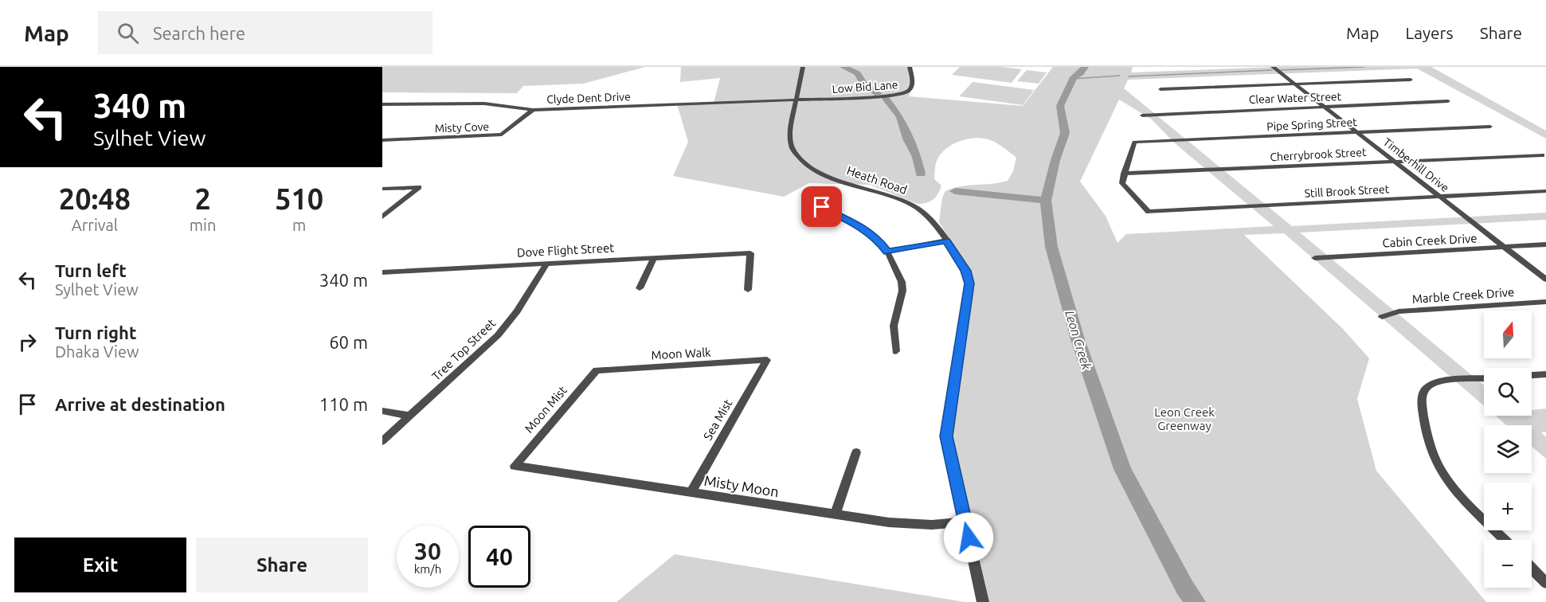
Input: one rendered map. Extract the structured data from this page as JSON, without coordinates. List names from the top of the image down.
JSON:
{
  "streets": {
    "street": [
      "Low Bid Lane",
      "Clyde Dent Drive",
      "Clear Water Street",
      "Pipe Spring Street",
      "Misty Cove",
      "Cherrybrook Street",
      "Timberhill Drive",
      "Heath Road",
      "Still Brook Street",
      "Cabin Creek Drive",
      "Dove Flight Street",
      "Marble Creek Drive",
      "Tree Top Street",
      "Moon Walk",
      "Moon Mist",
      "Sea Mist",
      "Misty Moon"
    ]
  },
  "crossings": [
    ["Low Bid Lane", "Clyde Dent Drive"],
    ["Low Bid Lane", "Heath Road"],
    ["Clyde Dent Drive", "Misty Cove"],
    ["Clyde Dent Drive", "Heath Road"],
    ["Clear Water Street", "Timberhill Drive"],
    ["Pipe Spring Street", "Cherrybrook Street"],
    ["Pipe Spring Street", "Timberhill Drive"],
    ["Pipe Spring Street", "Still Brook Street"],
    ["Cherrybrook Street", "Timberhill Drive"],
    ["Cherrybrook Street", "Still Brook Street"],
    ["Timberhill Drive", "Still Brook Street"],
    ["Timberhill Drive", "Cabin Creek Drive"],
    ["Heath Road", "Misty Moon"],
    ["Dove Flight Street", "Tree Top Street"],
    ["Moon Walk", "Moon Mist"],
    ["Moon Walk", "Sea Mist"],
    ["Moon Mist", "Misty Moon"],
    ["Sea Mist", "Misty Moon"]
  ],
  "water": ["Leon Creek"],
  "parks": ["Leon Creek Greenway"],
  "north": "top",
  "page": {
    "header": "Map",
    "search": "Search here",
    "nav": ["Map", "Layers", "Share"],
    "turn": ["340 m", "Sylhet View"],
    "eta": [
      "20:48",
      "Arrival",
      "2",
      "min",
      "510",
      "m"
    ],
    "list": [
      {
        "name": "Turn left",
        "note": "Sylhet View",
        "value": "340 m"
      },
      {
        "name": "Turn right",
        "note": "Dhaka View",
        "value": "60 m"
      },
      {
        "name": "Arrive at destination",
        "value": "110 m"
      }
    ],
    "map_buttons": ["+", "−"],
    "speed": "30 km/h",
    "limit": "40",
    "buttons": ["Exit", "Share"]
  }
}
